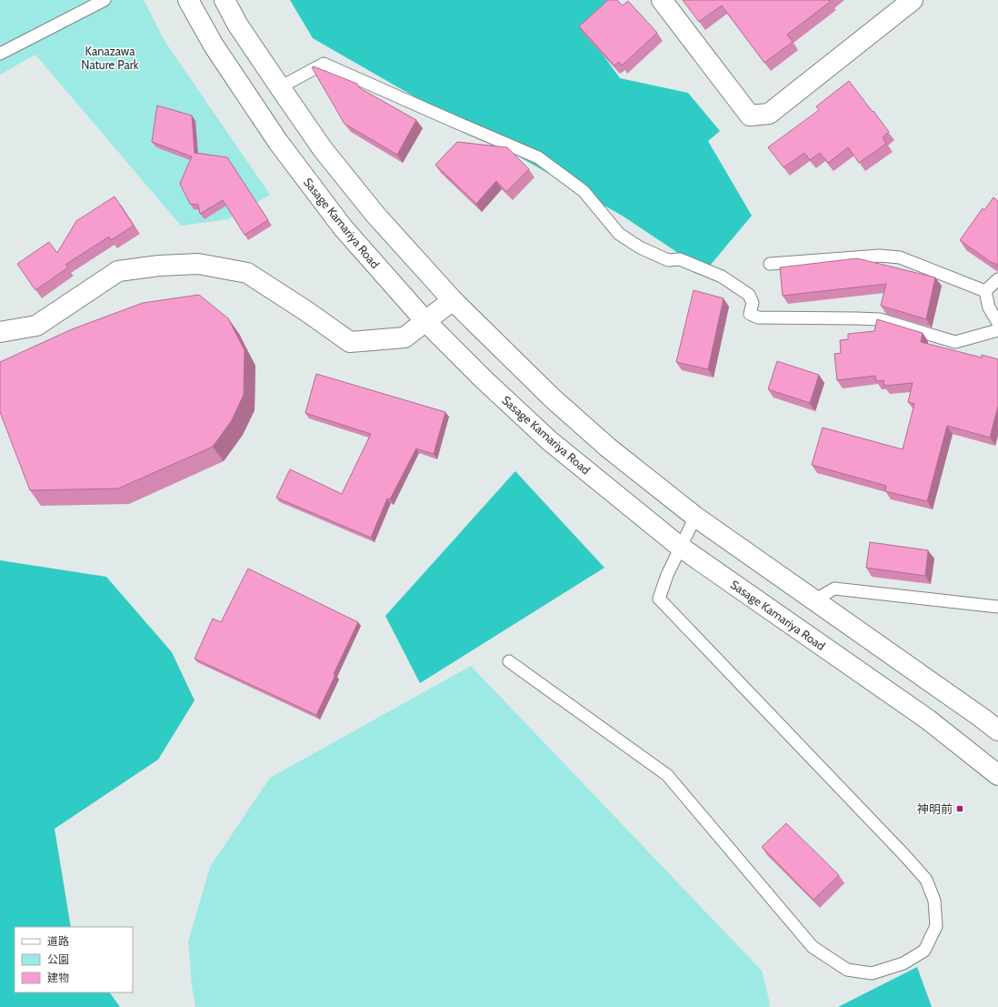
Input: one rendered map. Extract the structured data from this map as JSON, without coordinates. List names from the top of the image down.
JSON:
{
  "streets": {
    "street": ["Sasage Kamariya Road"]
  },
  "parks": ["Kanazawa Nature Park"],
  "places": {
    "transit": ["神明前"]
  },
  "legend": ["道路", "公園", "建物"]
}
